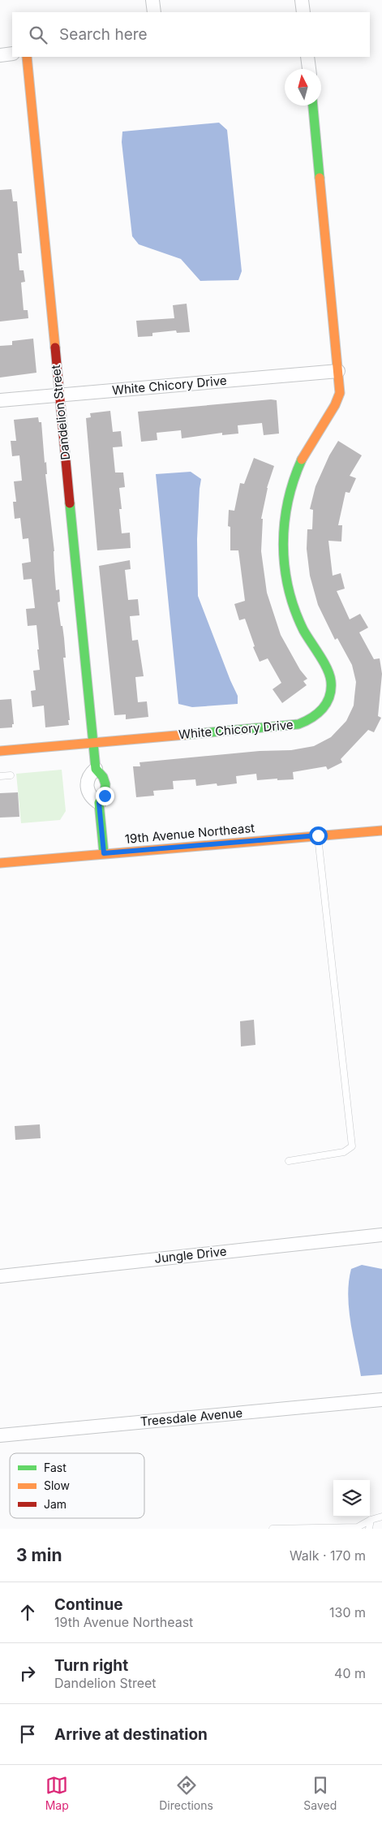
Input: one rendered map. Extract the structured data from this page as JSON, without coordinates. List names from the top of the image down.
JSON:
{
  "streets": {
    "street": [
      "White Chicory Drive",
      "Dandelion Street",
      "19th Avenue Northeast",
      "Jungle Drive",
      "Treesdale Avenue"
    ]
  },
  "crossings": [
    ["White Chicory Drive", "Dandelion Street"],
    ["Dandelion Street", "19th Avenue Northeast"]
  ],
  "legend": ["Fast", "Slow", "Jam"],
  "north": "top",
  "page": {
    "search": "Search here",
    "heading": ["3 min", "Walk · 170 m"],
    "list": [
      ["Continue", "19th Avenue Northeast", "130 m"],
      ["Turn right", "Dandelion Street", "40 m"],
      "Arrive at destination"
    ],
    "nav": ["Map", "Directions", "Saved"]
  }
}
